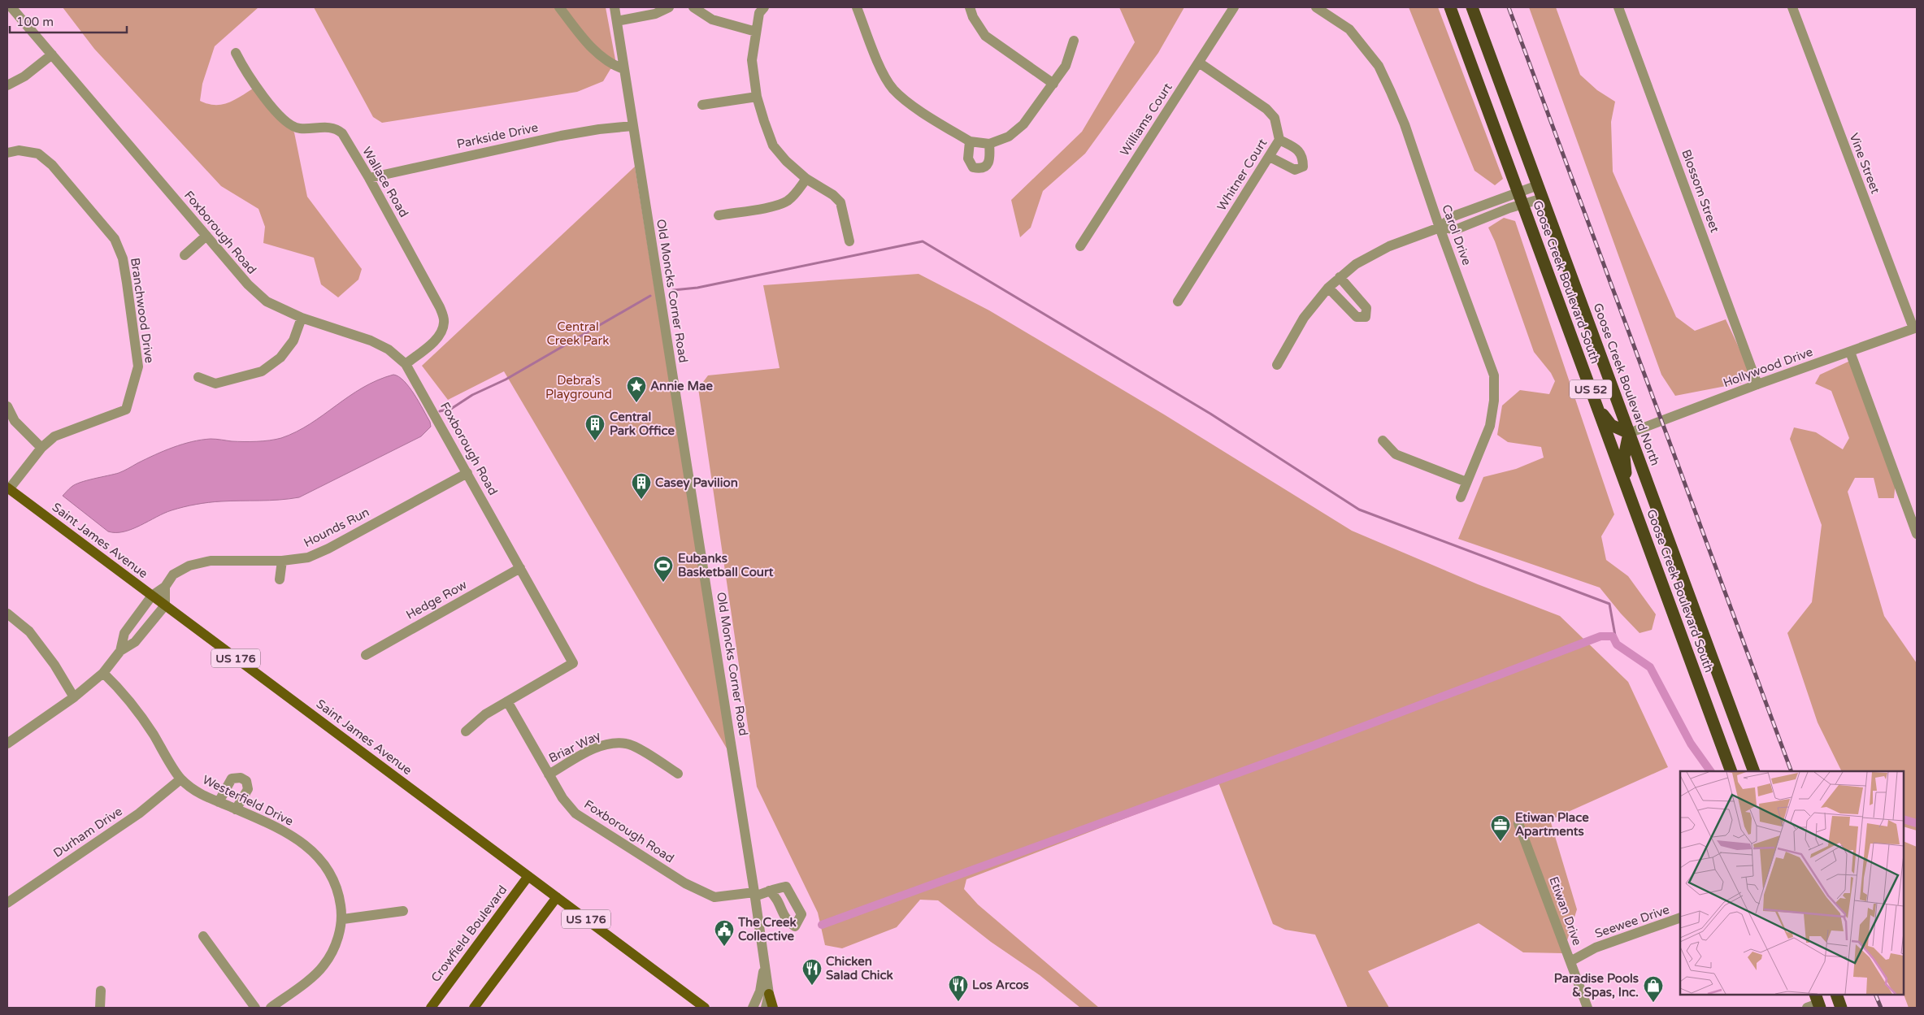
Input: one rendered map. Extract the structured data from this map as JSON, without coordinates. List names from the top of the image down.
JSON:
{
  "streets": {
    "highway": ["Goose Creek Boulevard South", "Goose Creek Boulevard North", "US 52"],
    "main road": ["Saint James Avenue", "US 176", "Crowfield Boulevard"],
    "street": [
      "Williams Court",
      "Parkside Drive",
      "Vine Street",
      "Whitner Court",
      "Wallace Road",
      "Blossom Street",
      "Foxborough Road",
      "Carol Drive",
      "Old Moncks Corner Road",
      "Branchwood Drive",
      "Hollywood Drive",
      "Hounds Run",
      "Hedge Row",
      "Briar Way",
      "Westerfield Drive",
      "Durham Drive",
      "Etiwan Drive",
      "Seewee Drive"
    ]
  },
  "crossings": [
    ["Williams Court", "Whitner Court"],
    ["Parkside Drive", "Wallace Road"],
    ["Parkside Drive", "Old Moncks Corner Road"],
    ["Vine Street", "Hollywood Drive"],
    ["Wallace Road", "Foxborough Road"],
    ["Blossom Street", "Hollywood Drive"],
    ["Foxborough Road", "Old Moncks Corner Road"],
    ["Foxborough Road", "Hounds Run"],
    ["Foxborough Road", "Hedge Row"],
    ["Foxborough Road", "Briar Way"],
    ["Hollywood Drive", "Goose Creek Boulevard North"],
    ["Hounds Run", "Saint James Avenue"],
    ["Saint James Avenue", "Crowfield Boulevard"],
    ["Westerfield Drive", "Durham Drive"],
    ["Etiwan Drive", "Seewee Drive"]
  ],
  "parks": ["Central Creek Park", "Debra's Playground"],
  "places": {
    "place": ["Annie Mae"],
    "building": ["Central Park Office", "Casey Pavilion"],
    "sports": ["Eubanks Basketball Court"],
    "office": ["Etiwan Place Apartments"],
    "public building": ["The Creek Collective"],
    "restaurant": ["Chicken Salad Chick", "Los Arcos"],
    "shop": ["Paradise Pools & Spas, Inc."]
  },
  "scale_bar": "100 m"
}
